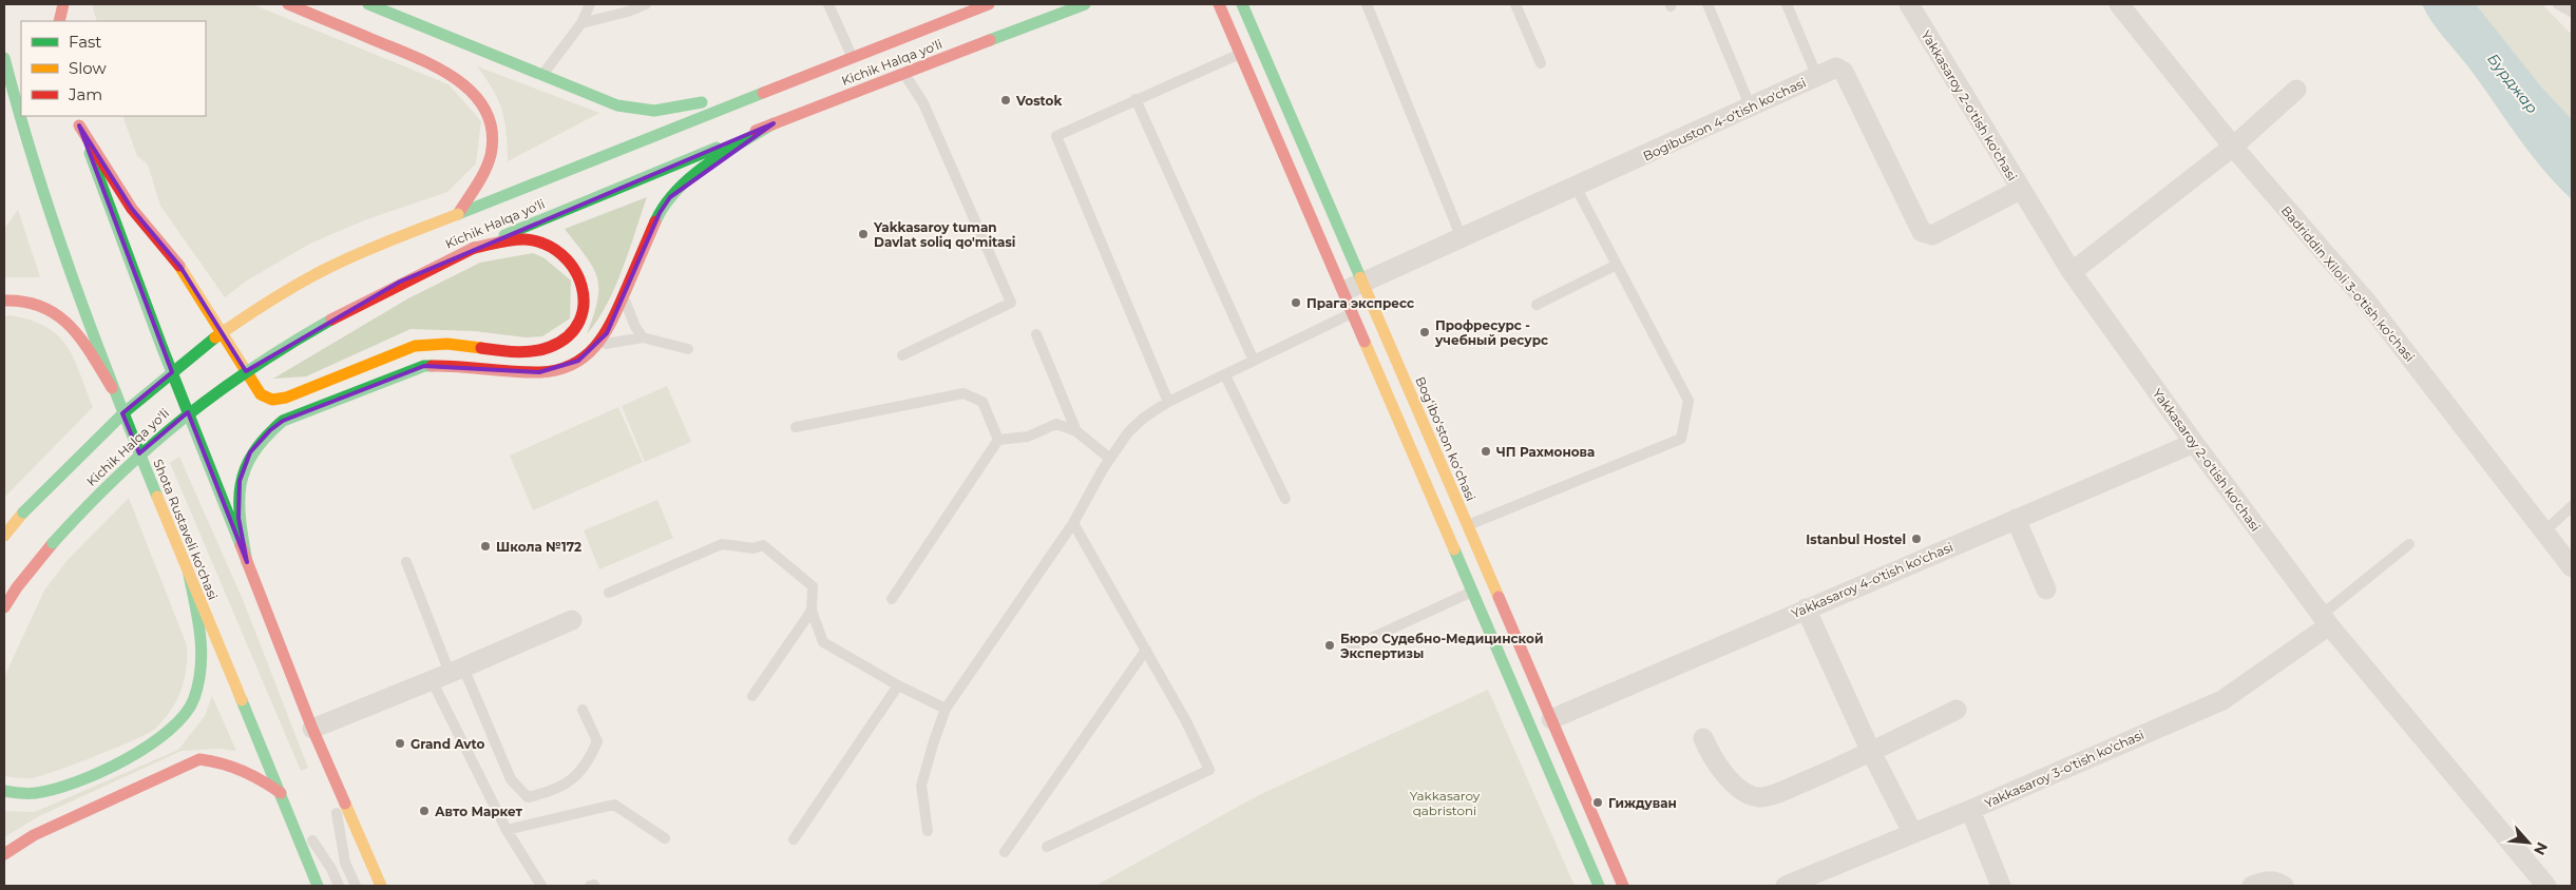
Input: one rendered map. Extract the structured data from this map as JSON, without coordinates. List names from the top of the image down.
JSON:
{
  "streets": {
    "main road": ["Kichik Halqa yo'li", "Bogʻiboʻston koʻchasi", "Shota Rustaveli ko'chasi"],
    "street": [
      "Yakkasaroy 2-o'tish ko'chasi",
      "Bogibuston 4-o'tish ko'chasi",
      "Badriddin Xiloli 3-o'tish ko'chasi",
      "Yakkasaroy 4-o'tish ko'chasi",
      "Yakkasaroy 3-o'tish ko'chasi"
    ]
  },
  "crossings": [
    ["Yakkasaroy 2-o'tish ko'chasi", "Bogibuston 4-o'tish ko'chasi"],
    ["Yakkasaroy 2-o'tish ko'chasi", "Yakkasaroy 4-o'tish ko'chasi"],
    ["Yakkasaroy 2-o'tish ko'chasi", "Yakkasaroy 3-o'tish ko'chasi"],
    ["Bogibuston 4-o'tish ko'chasi", "Bogʻiboʻston koʻchasi"],
    ["Bogʻiboʻston koʻchasi", "Yakkasaroy 4-o'tish ko'chasi"]
  ],
  "water": ["Бурджар"],
  "parks": ["Yakkasaroy qabristoni"],
  "places": [
    "Vostok",
    "Yakkasaroy tuman Davlat soliq qo'mitasi",
    "Прага экспресс",
    "Профресурс - учебный ресурс",
    "ЧП Рахмонова",
    "Istanbul Hostel",
    "Школа №172",
    "Бюро Судебно-Медицинской Экспертизы",
    "Grand Avto",
    "Гиждуван",
    "Авто Маркет"
  ],
  "legend": ["Fast", "Slow", "Jam"],
  "north": "bottom right"
}
